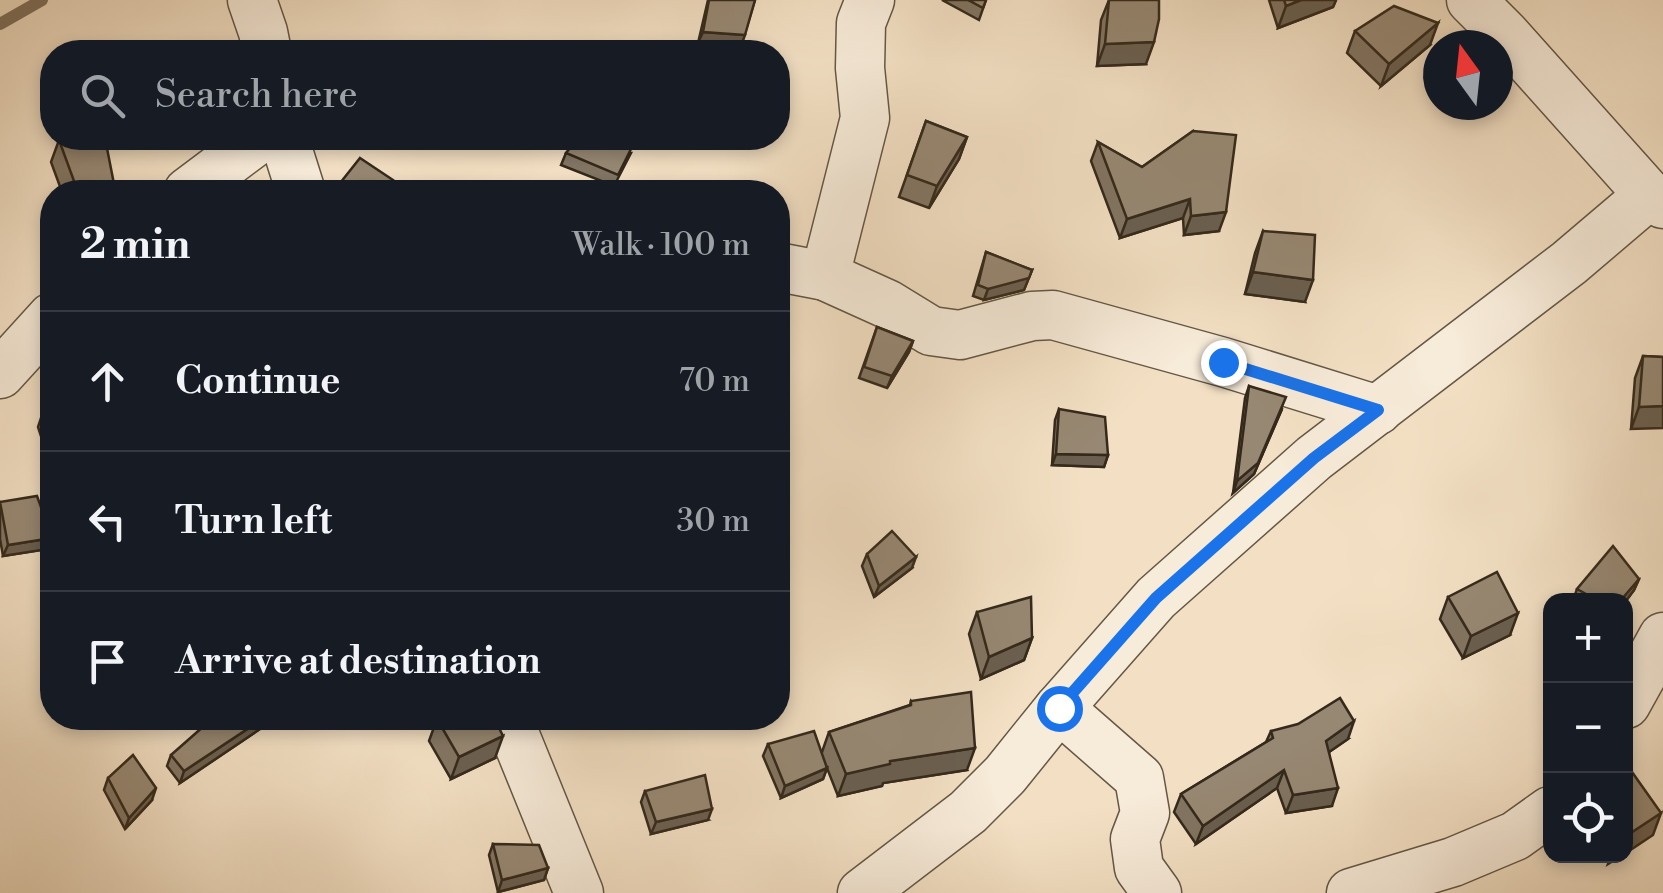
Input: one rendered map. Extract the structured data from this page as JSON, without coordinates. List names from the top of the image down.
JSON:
{
  "north": "top",
  "page": {
    "search": "Search here",
    "heading": ["2 min", "Walk · 100 m"],
    "list": [
      ["Continue", "70 m"],
      ["Turn left", "30 m"],
      "Arrive at destination"
    ],
    "map_buttons": ["+", "−"]
  }
}
